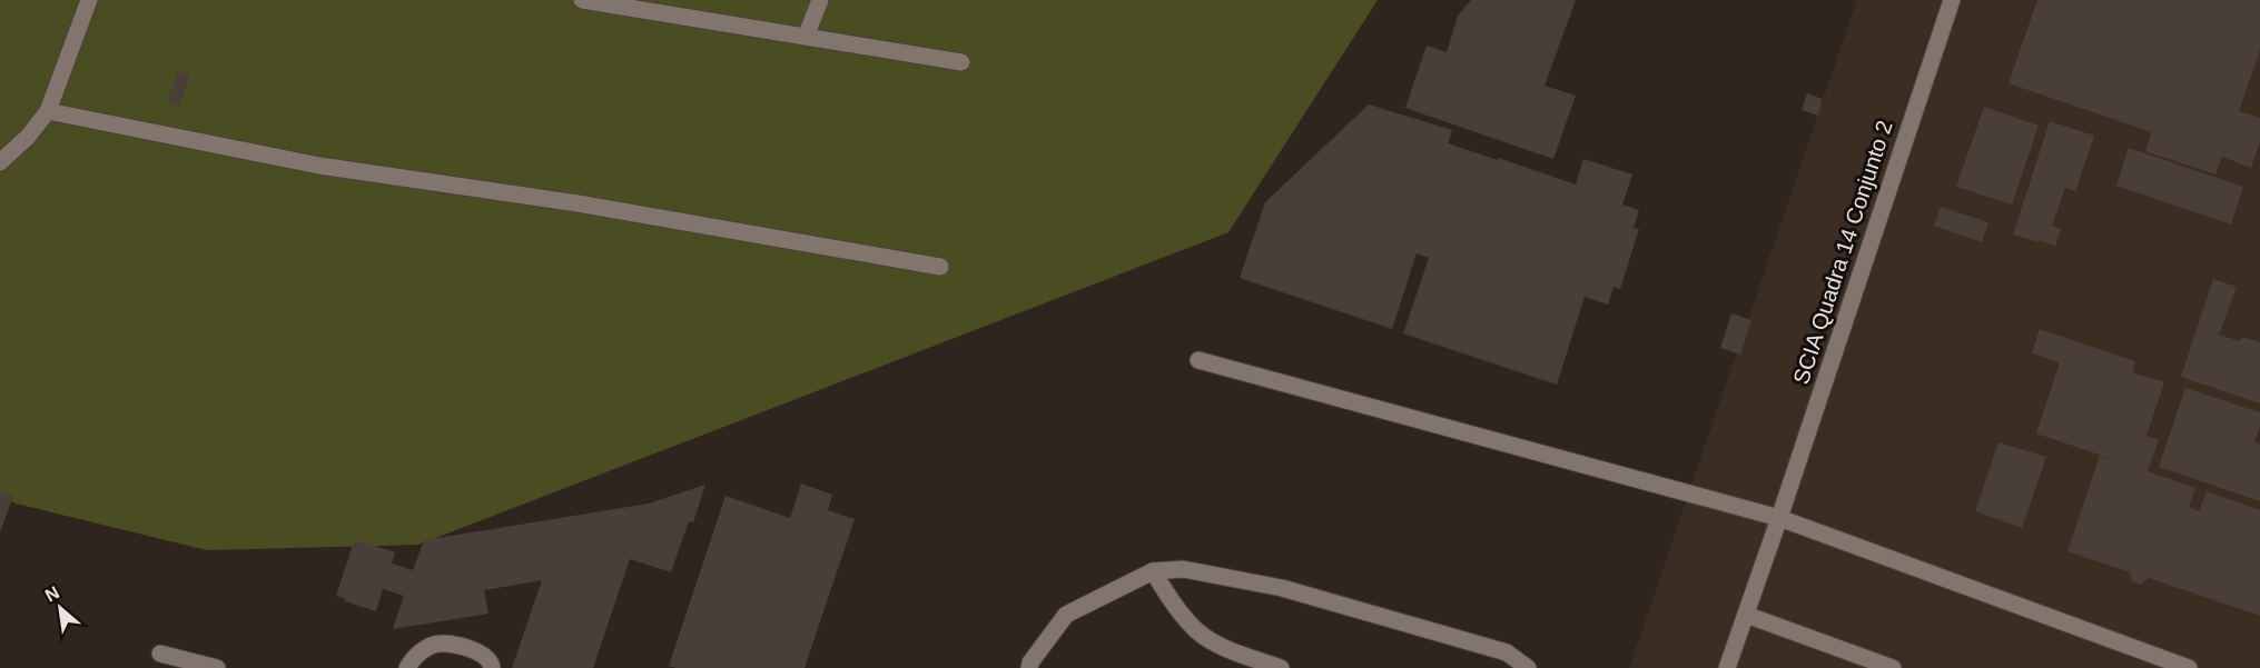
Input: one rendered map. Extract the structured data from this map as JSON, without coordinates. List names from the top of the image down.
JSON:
{
  "streets": {
    "street": ["SCIA Quadra 14 Conjunto 2"]
  },
  "north": "top left"
}
